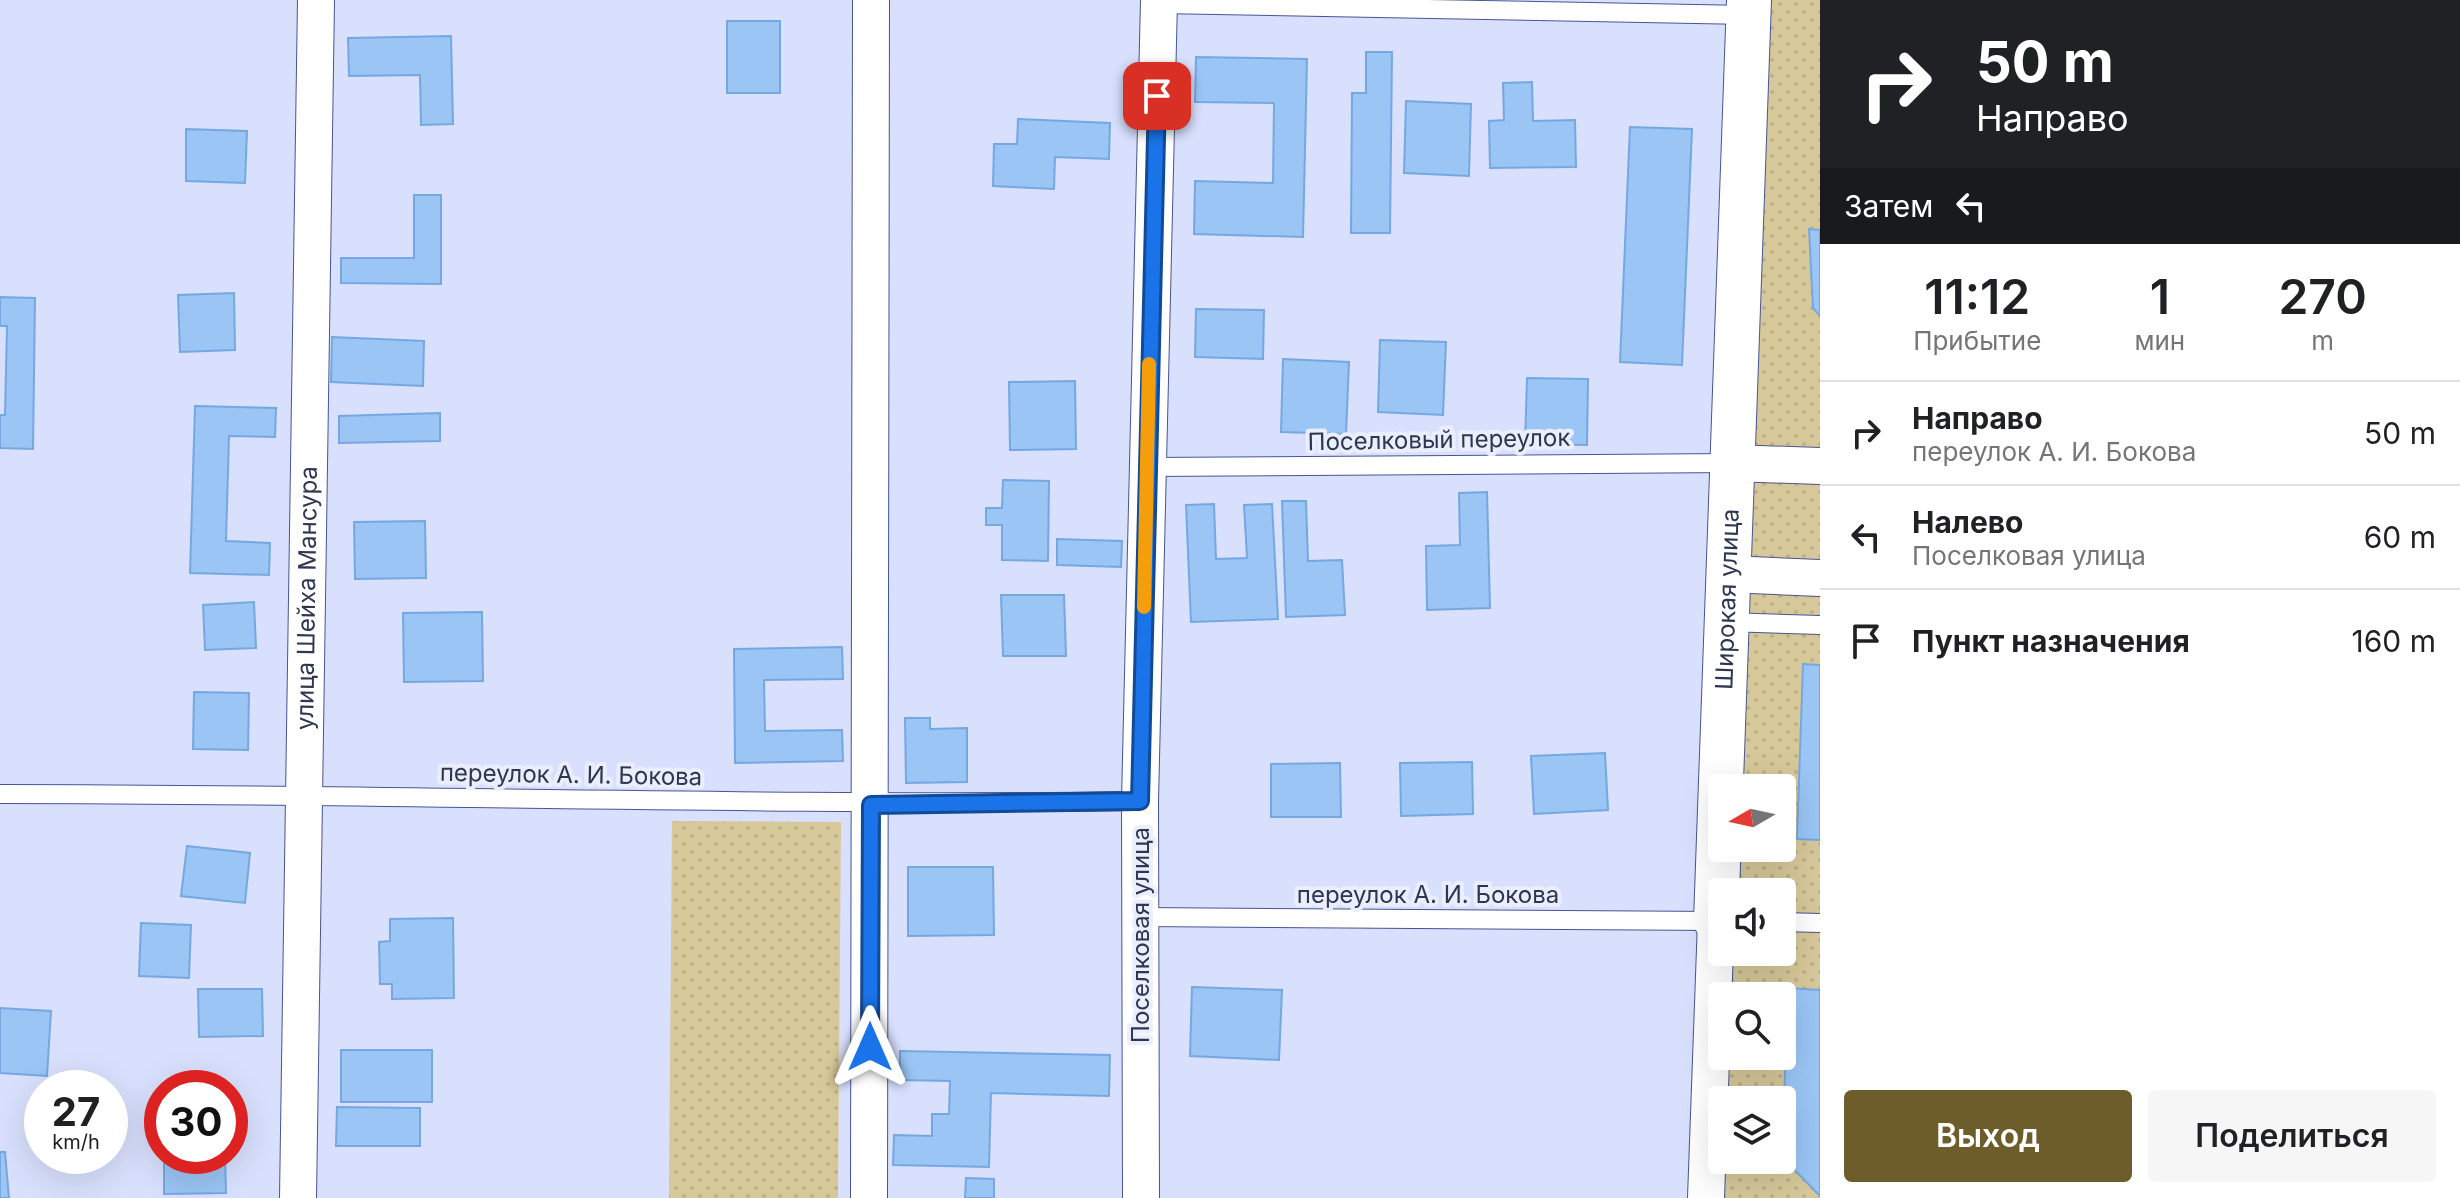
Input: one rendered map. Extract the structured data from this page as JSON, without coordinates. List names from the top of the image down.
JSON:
{
  "streets": {
    "street": ["улица Шейха Мансура", "Широкая улица", "Поселковая улица"],
    "lane": ["Поселковый переулок", "переулок А. И. Бокова"]
  },
  "crossings": [
    ["Поселковый переулок", "Широкая улица"],
    ["Поселковый переулок", "Поселковая улица"],
    ["улица Шейха Мансура", "переулок А. И. Бокова"],
    ["переулок А. И. Бокова", "Поселковая улица"]
  ],
  "north": "left",
  "page": {
    "turn": ["50 m", "Направо"],
    "then": "Затем",
    "eta": [
      "11:12",
      "Прибытие",
      "1",
      "мин",
      "270",
      "m"
    ],
    "list": [
      {
        "name": "Направо",
        "note": "переулок А. И. Бокова",
        "value": "50 m"
      },
      {
        "name": "Налево",
        "note": "Поселковая улица",
        "value": "60 m"
      },
      {
        "name": "Пункт назначения",
        "value": "160 m"
      }
    ],
    "speed": "27 km/h",
    "limit": "30",
    "buttons": ["Выход", "Поделиться"]
  }
}
